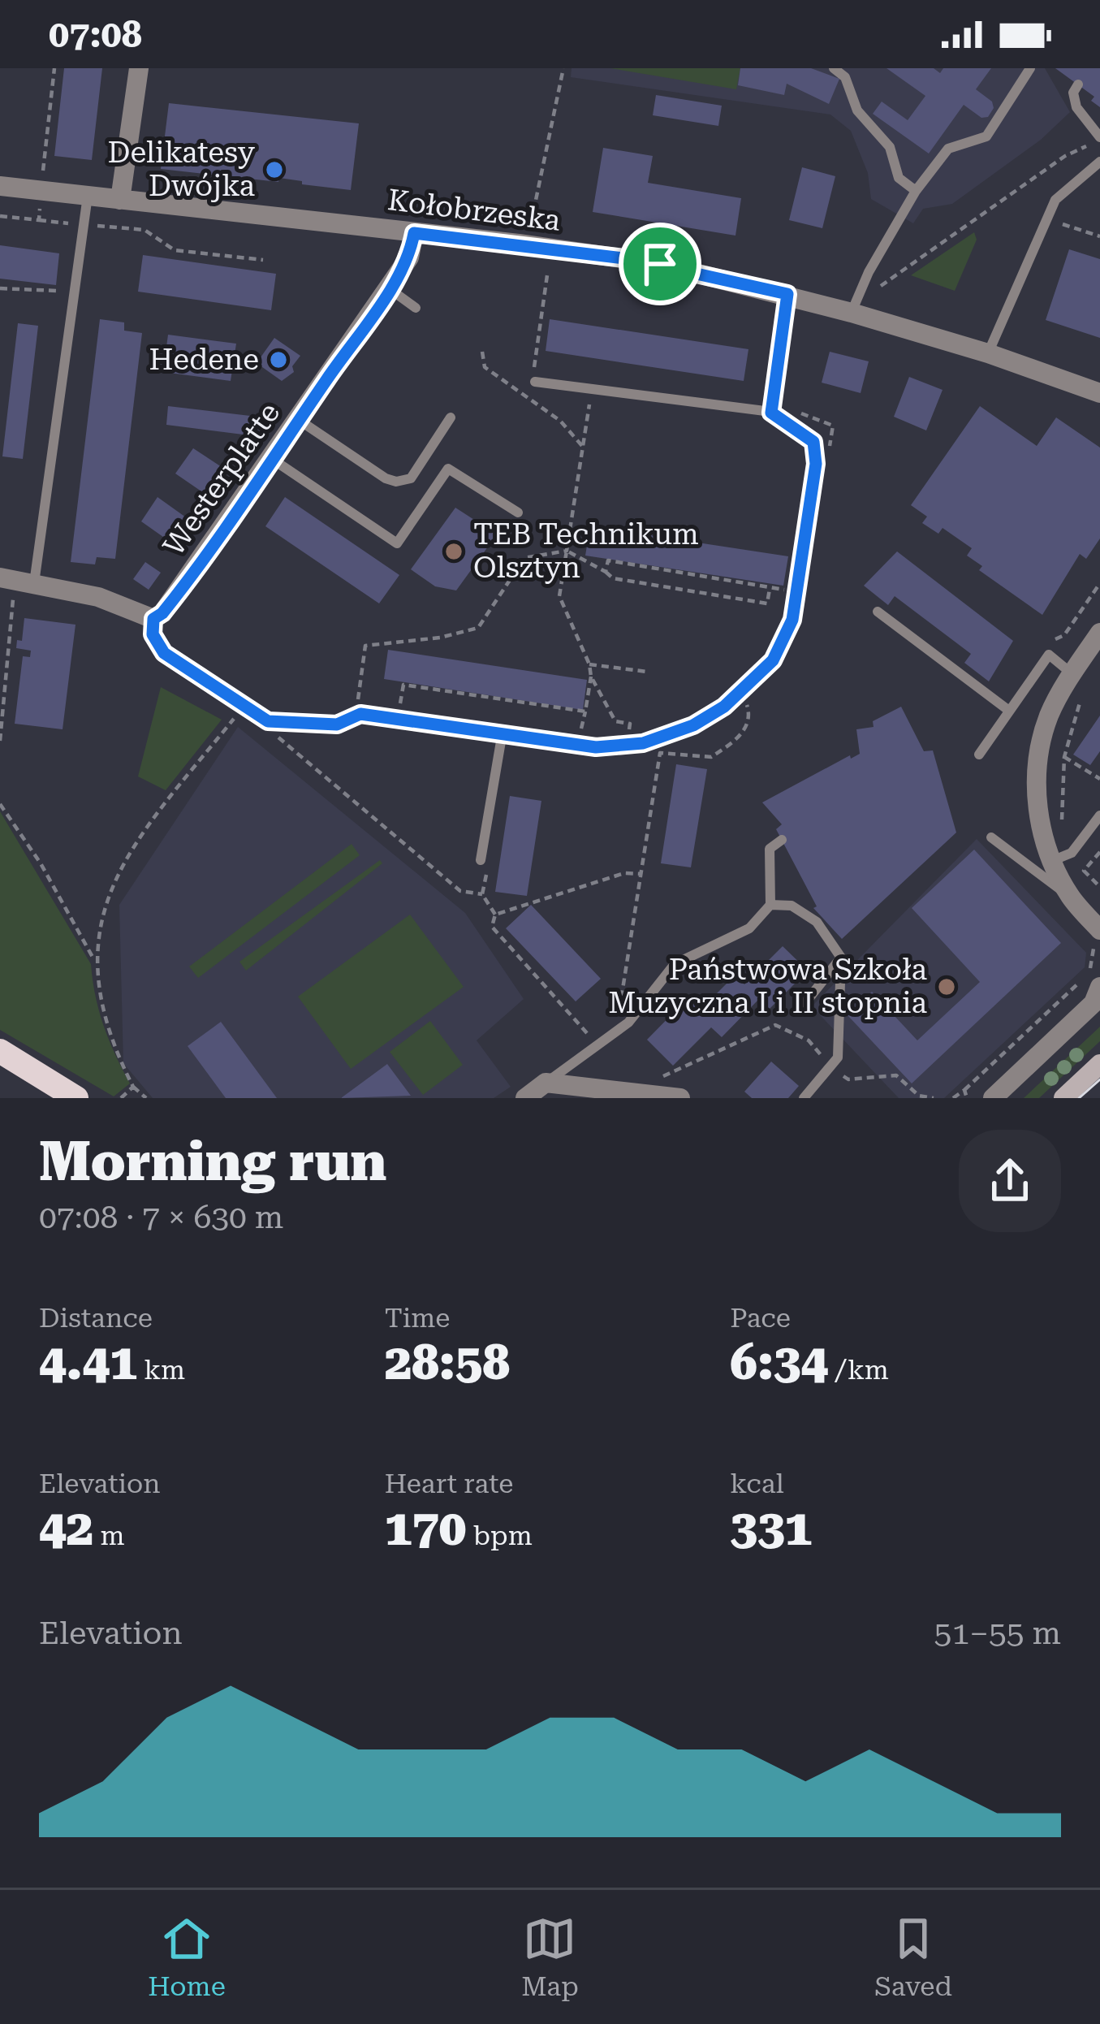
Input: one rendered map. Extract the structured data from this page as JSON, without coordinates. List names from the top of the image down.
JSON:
{
  "streets": {
    "street": ["Kołobrzeska", "Westerplatte"]
  },
  "crossings": [
    ["Kołobrzeska", "Westerplatte"]
  ],
  "places": [
    "Delikatesy Dwójka",
    "Hedene",
    "TEB Technikum Olsztyn",
    "Państwowa Szkoła Muzyczna I i II stopnia"
  ],
  "page": {
    "status": "07:08",
    "heading": ["Morning run", "07:08 · 7 × 630 m"],
    "stats": [
      ["Distance", "4.41 km"],
      ["Time", "28:58"],
      ["Pace", "6:34 /km"],
      ["Elevation", "42 m"],
      ["Heart rate", "170 bpm"],
      ["kcal", "331"]
    ],
    "chart": ["Elevation", "51–55 m"],
    "tabs": ["Home", "Map", "Saved"]
  }
}
